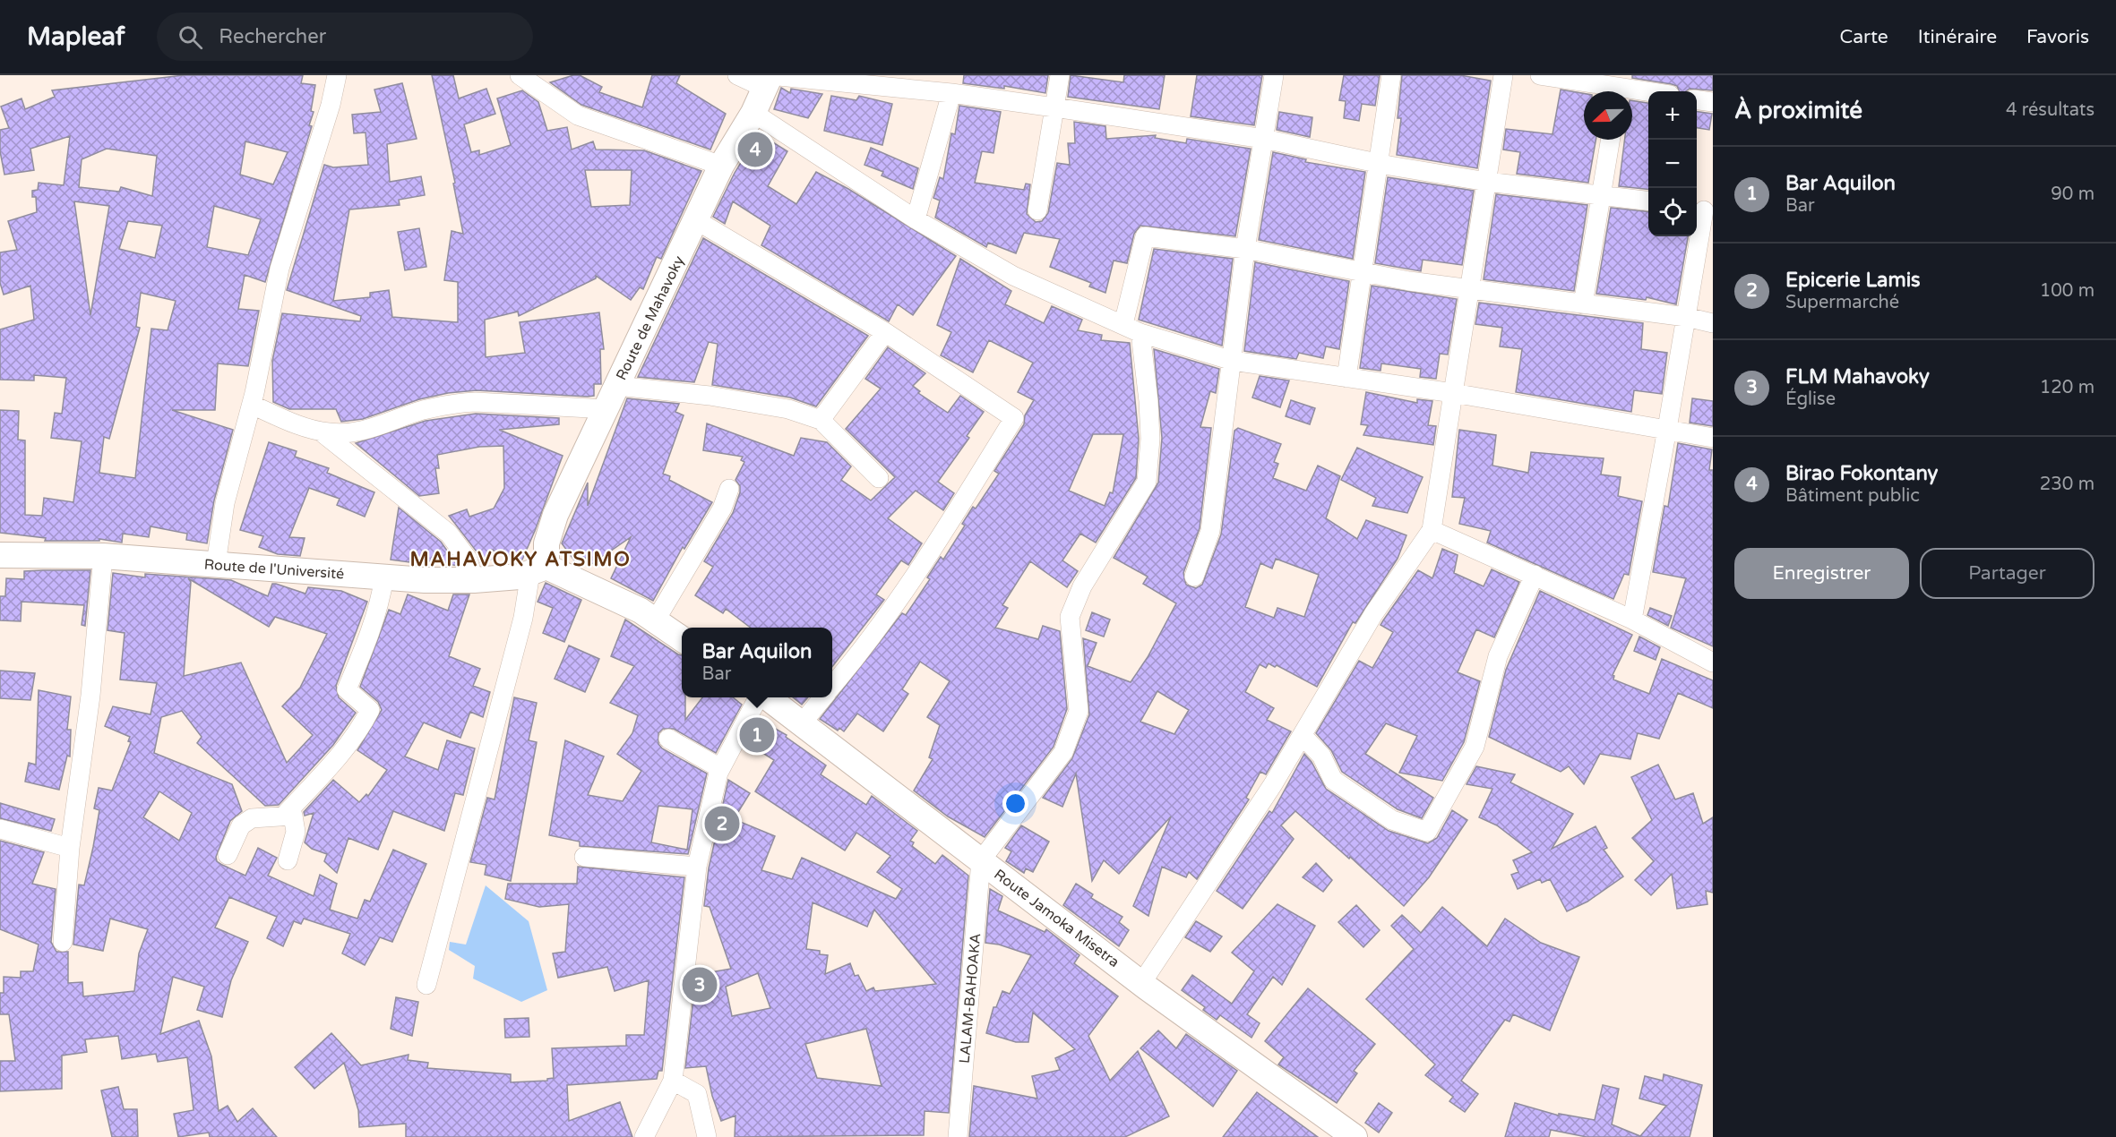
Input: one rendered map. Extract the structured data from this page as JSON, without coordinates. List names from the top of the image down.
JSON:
{
  "streets": {
    "street": [
      "Route de Mahavoky",
      "Route de l'Université",
      "Route Jamoka Misetra",
      "LALAM-BAHOAKA"
    ]
  },
  "crossings": [
    ["Route de Mahavoky", "Route de l'Université"],
    ["Route Jamoka Misetra", "LALAM-BAHOAKA"]
  ],
  "districts": ["MAHAVOKY ATSIMO"],
  "north": "left",
  "page": {
    "header": "Mapleaf",
    "search": "Rechercher",
    "nav": ["Carte", "Itinéraire", "Favoris"],
    "heading": ["À proximité", "4 résultats"],
    "map_buttons": ["+", "−"],
    "pins": [
      "4",
      "1",
      "2",
      "3"
    ],
    "list": [
      {
        "mark": "1",
        "name": "Bar Aquilon",
        "note": "Bar",
        "value": "90 m"
      },
      {
        "mark": "2",
        "name": "Epicerie Lamis",
        "note": "Supermarché",
        "value": "100 m"
      },
      {
        "mark": "3",
        "name": "FLM Mahavoky",
        "note": "Église",
        "value": "120 m"
      },
      {
        "mark": "4",
        "name": "Birao Fokontany",
        "note": "Bâtiment public",
        "value": "230 m"
      }
    ],
    "buttons": ["Enregistrer", "Partager"],
    "popup": ["Bar Aquilon", "Bar"]
  }
}
